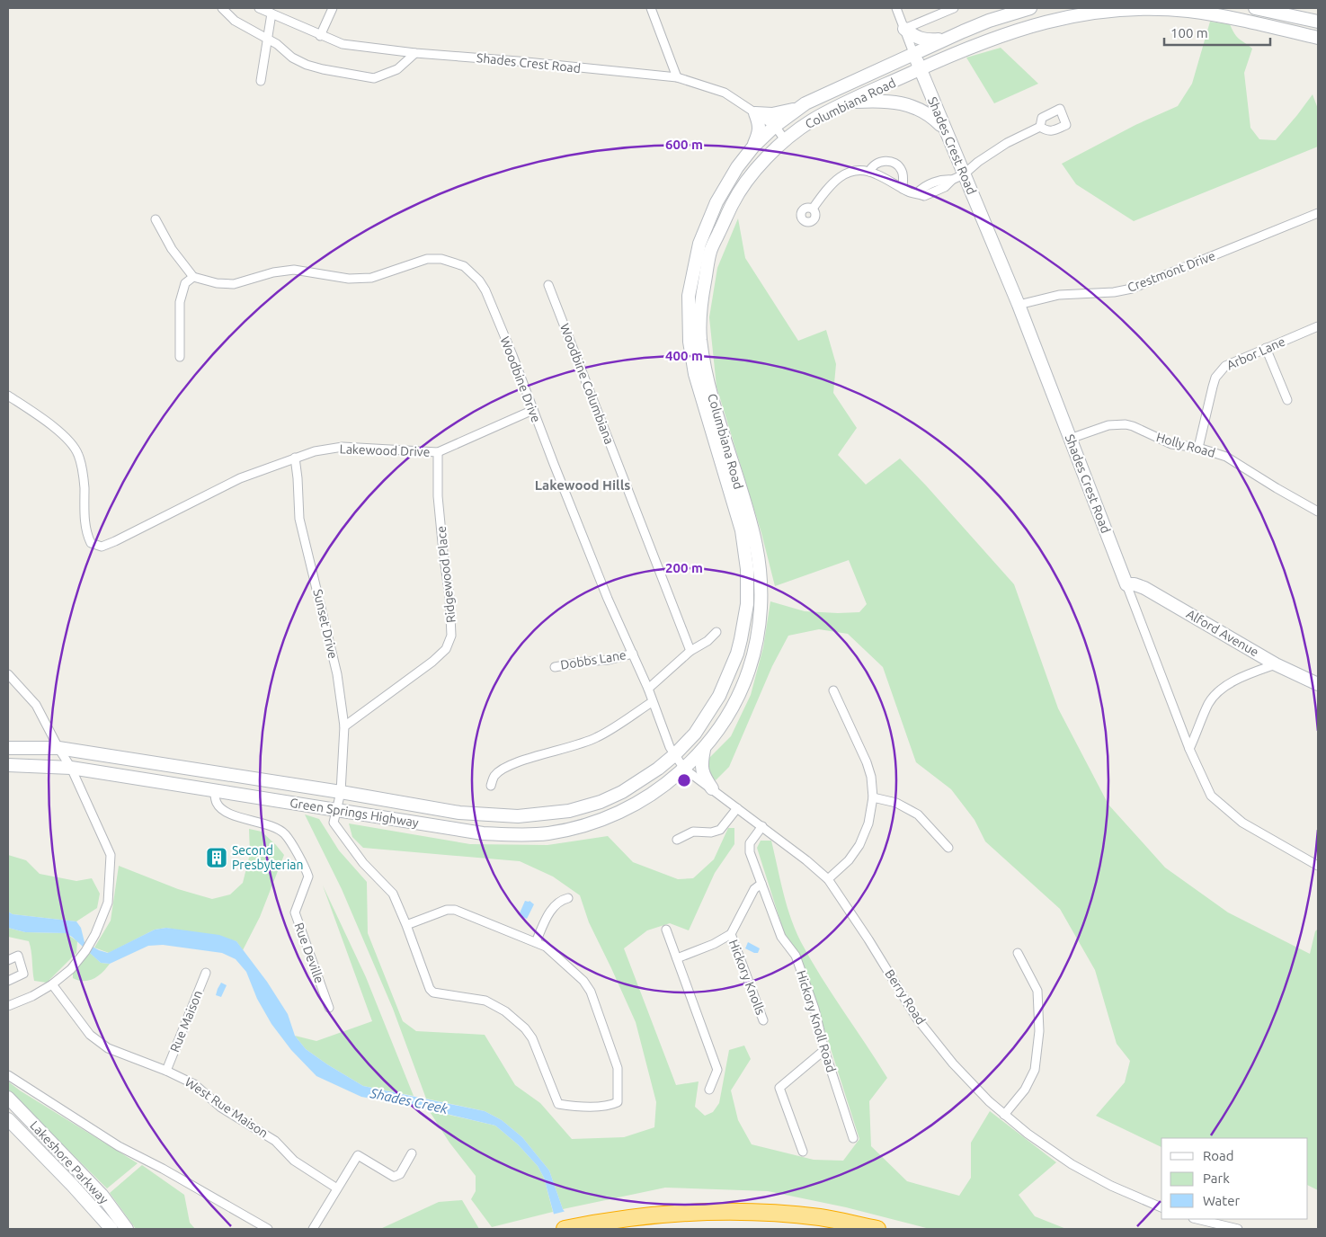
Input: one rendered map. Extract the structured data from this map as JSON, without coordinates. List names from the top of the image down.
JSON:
{
  "streets": {
    "main road": [
      "Shades Crest Road",
      "Columbiana Road",
      "Alford Avenue",
      "Green Springs Highway",
      "Lakeshore Parkway"
    ],
    "street": [
      "Crestmont Drive",
      "Arbor Lane",
      "Woodbine Drive",
      "Woodbine Columbiana",
      "Holly Road",
      "Lakewood Drive",
      "Ridgewood Place",
      "Sunset Drive",
      "Dobbs Lane",
      "Rue Deville",
      "Hickory Knolls",
      "Berry Road",
      "Rue Maison",
      "Hickory Knoll Road",
      "West Rue Maison"
    ]
  },
  "crossings": [
    ["Shades Crest Road", "Columbiana Road"],
    ["Shades Crest Road", "Crestmont Drive"],
    ["Shades Crest Road", "Holly Road"],
    ["Shades Crest Road", "Alford Avenue"],
    ["Columbiana Road", "Woodbine Drive"],
    ["Columbiana Road", "Green Springs Highway"],
    ["Columbiana Road", "Berry Road"],
    ["Arbor Lane", "Holly Road"],
    ["Woodbine Drive", "Lakewood Drive"],
    ["Woodbine Drive", "Dobbs Lane"],
    ["Woodbine Drive", "Green Springs Highway"],
    ["Woodbine Drive", "Berry Road"],
    ["Lakewood Drive", "Ridgewood Place"],
    ["Lakewood Drive", "Sunset Drive"],
    ["Ridgewood Place", "Sunset Drive"],
    ["Sunset Drive", "Green Springs Highway"],
    ["Green Springs Highway", "Rue Deville"],
    ["Green Springs Highway", "Berry Road"],
    ["Hickory Knolls", "Hickory Knoll Road"],
    ["Rue Maison", "West Rue Maison"]
  ],
  "districts": ["Lakewood Hills"],
  "water": ["Shades Creek"],
  "places": {
    "building": ["Second Presbyterian"]
  },
  "legend": ["Road", "Park", "Water"],
  "scale_bar": "100 m",
  "rings": ["600 m", "400 m", "200 m"]
}
